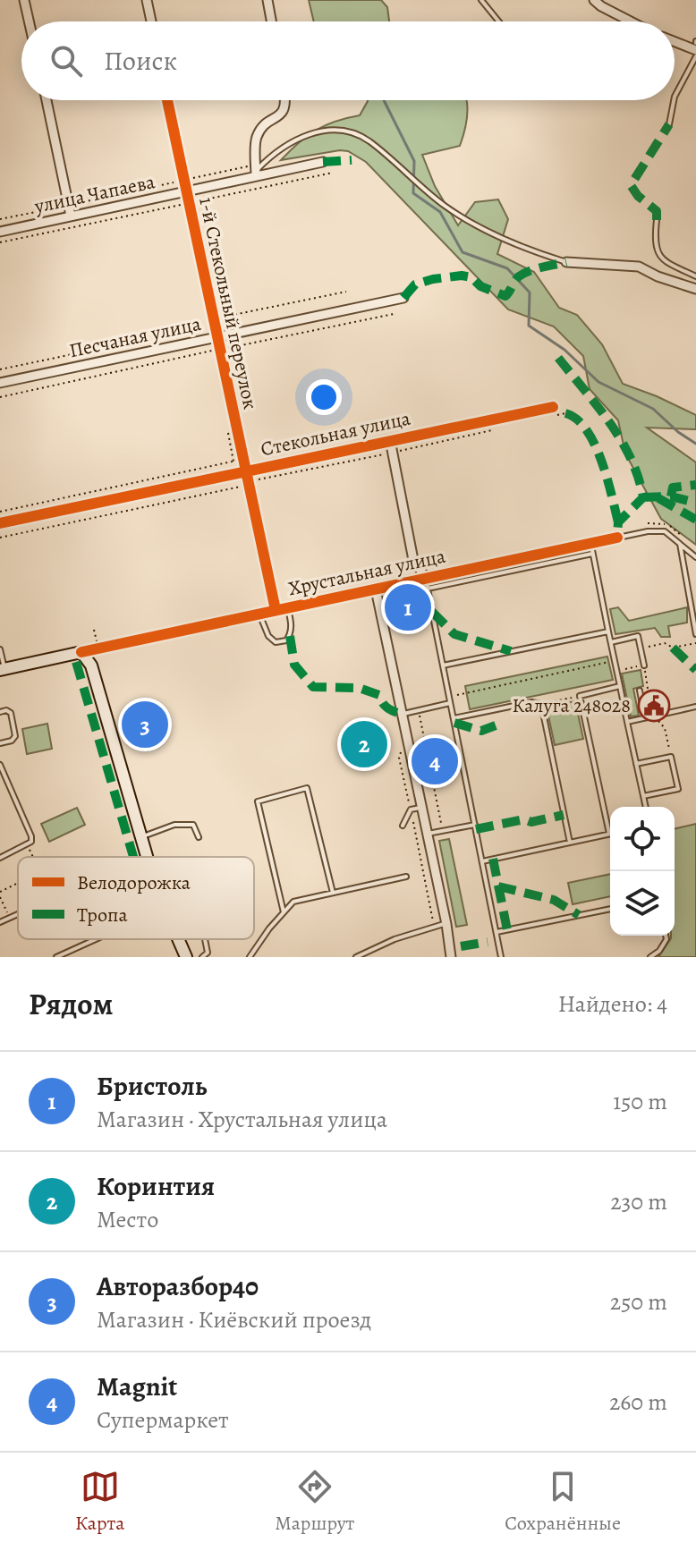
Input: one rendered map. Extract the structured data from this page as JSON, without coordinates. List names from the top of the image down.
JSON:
{
  "streets": {
    "main road": ["Хрустальная улица"],
    "street": [
      "улица Чапаева",
      "1-й Стекольный переулок",
      "Песчаная улица",
      "Стекольная улица"
    ]
  },
  "crossings": [
    ["улица Чапаева", "1-й Стекольный переулок"],
    ["1-й Стекольный переулок", "Песчаная улица"],
    ["1-й Стекольный переулок", "Стекольная улица"],
    ["1-й Стекольный переулок", "Хрустальная улица"]
  ],
  "places": {
    "public building": ["Калуга 248028"]
  },
  "legend": ["Велодорожка", "Тропа"],
  "page": {
    "search": "Поиск",
    "pins": [
      "1",
      "3",
      "2",
      "4"
    ],
    "heading": ["Рядом", "Найдено: 4"],
    "list": [
      {
        "mark": "1",
        "name": "Бристоль",
        "note": "Магазин · Хрустальная улица",
        "value": "150 m"
      },
      {
        "mark": "2",
        "name": "Коринтия",
        "note": "Место",
        "value": "230 m"
      },
      {
        "mark": "3",
        "name": "Авторазбор40",
        "note": "Магазин · Киёвский проезд",
        "value": "250 m"
      },
      {
        "mark": "4",
        "name": "Magnit",
        "note": "Супермаркет",
        "value": "260 m"
      }
    ],
    "nav": ["Карта", "Маршрут", "Сохранённые"]
  }
}
